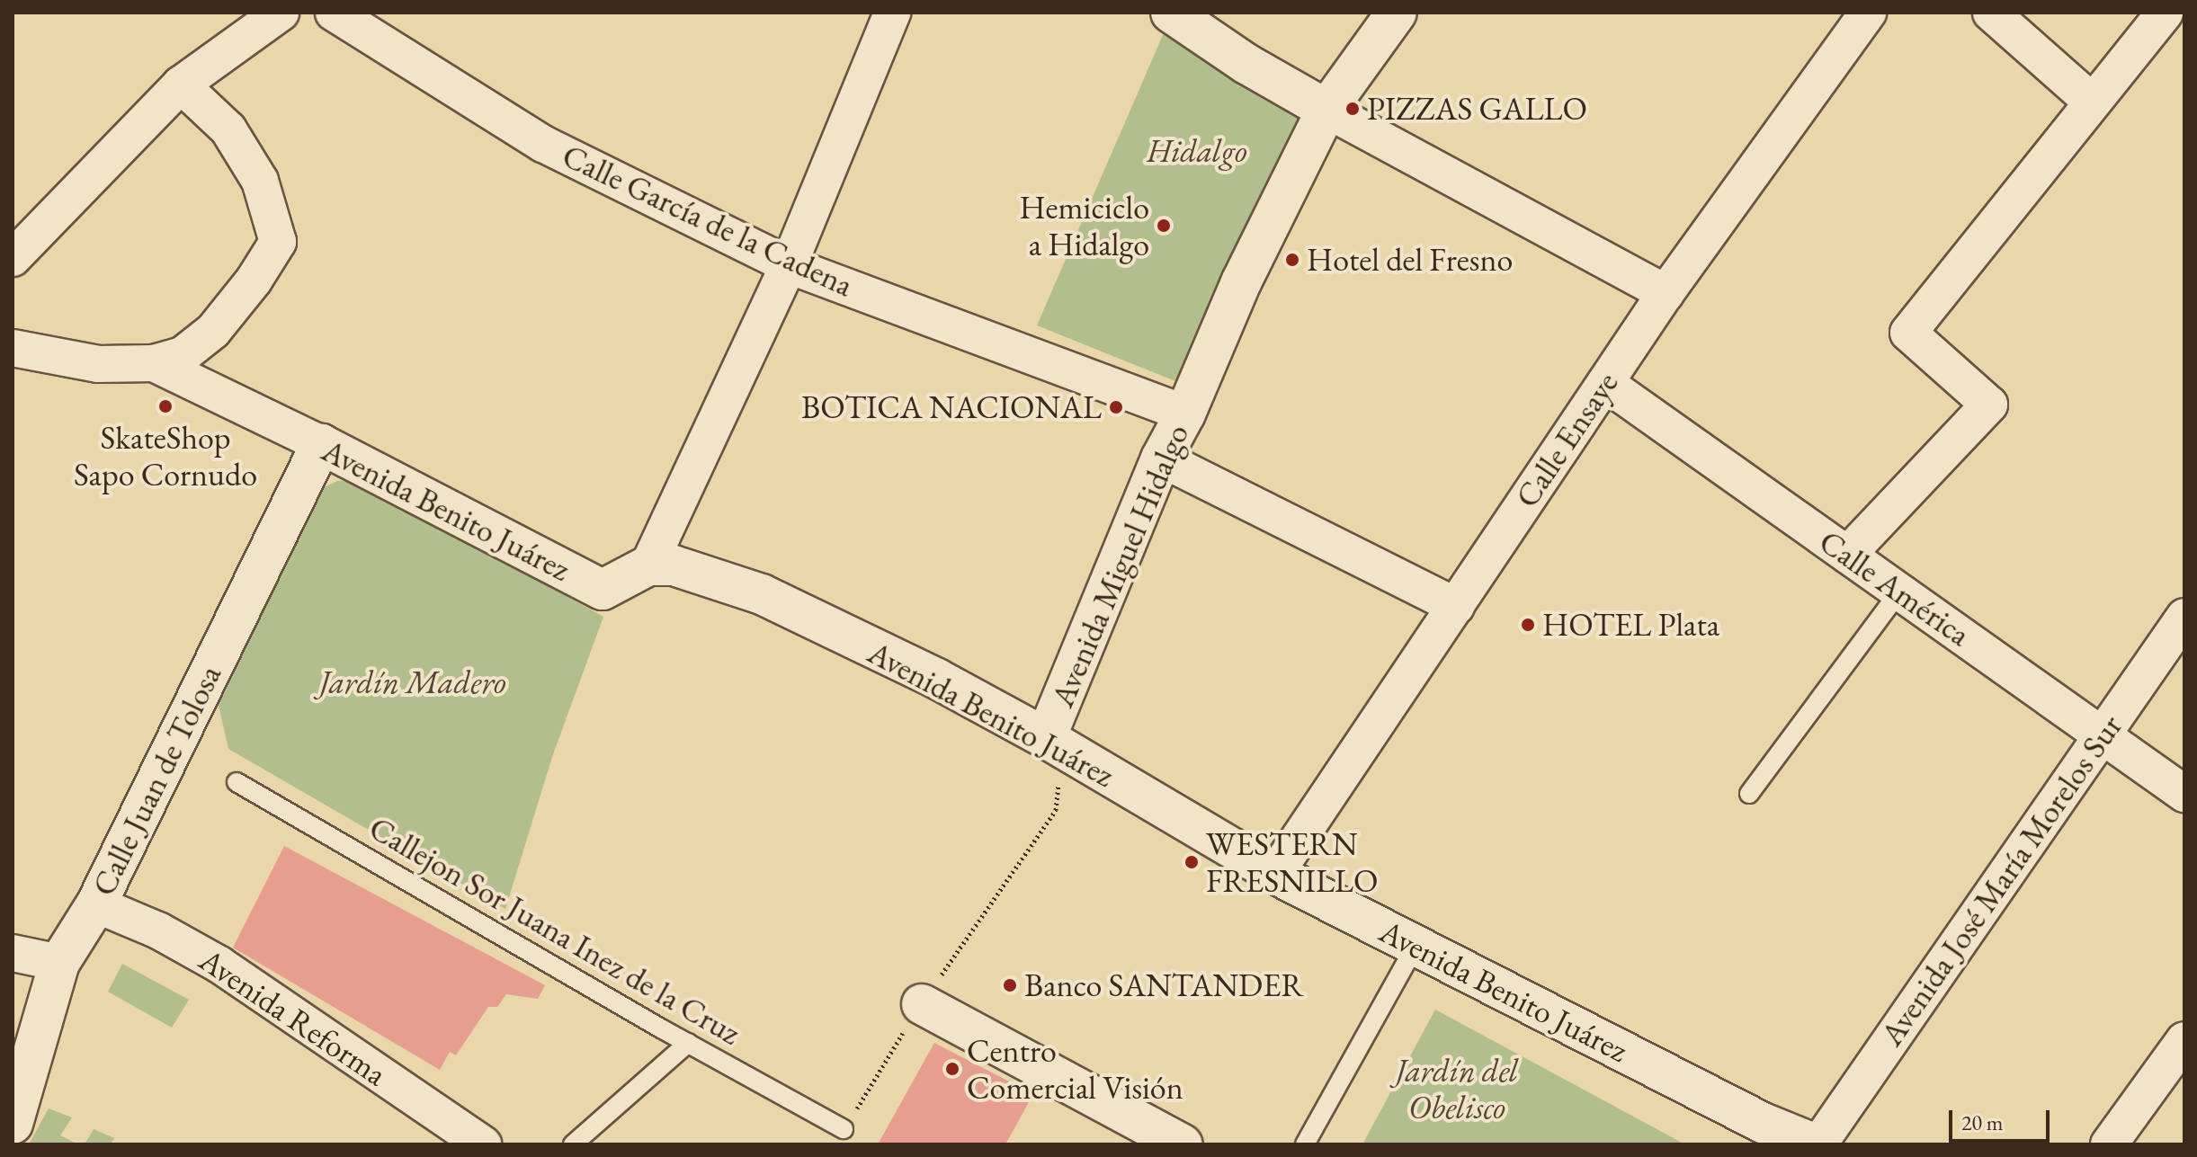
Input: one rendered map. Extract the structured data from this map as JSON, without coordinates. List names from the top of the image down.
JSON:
{
  "streets": {
    "street": [
      "Calle García de la Cadena",
      "Calle Ensaye",
      "Avenida Benito Juárez",
      "Avenida Miguel Hidalgo",
      "Calle América",
      "Calle Juan de Tolosa",
      "Avenida José María Morelos Sur",
      "Avenida Reforma"
    ],
    "lane": ["Callejon Sor Juana Inez de la Cruz"]
  },
  "crossings": [
    ["Calle García de la Cadena", "Avenida Miguel Hidalgo"],
    ["Calle Ensaye", "Avenida Benito Juárez"],
    ["Calle Ensaye", "Calle América"],
    ["Avenida Benito Juárez", "Avenida Miguel Hidalgo"],
    ["Avenida Benito Juárez", "Calle Juan de Tolosa"],
    ["Avenida Benito Juárez", "Avenida José María Morelos Sur"],
    ["Avenida Miguel Hidalgo", "Callejon Sor Juana Inez de la Cruz"],
    ["Calle América", "Avenida José María Morelos Sur"],
    ["Calle Juan de Tolosa", "Avenida Reforma"]
  ],
  "parks": ["Hidalgo", "Jardín Madero", "Jardín del Obelisco"],
  "places": [
    "PIZZAS GALLO",
    "Hemiciclo a Hidalgo",
    "Hotel del Fresno",
    "SkateShop Sapo Cornudo",
    "BOTICA NACIONAL",
    "HOTEL Plata",
    "WESTERN FRESNILLO",
    "Banco SANTANDER",
    "Centro Comercial Visión"
  ],
  "scale_bar": "20 m"
}
